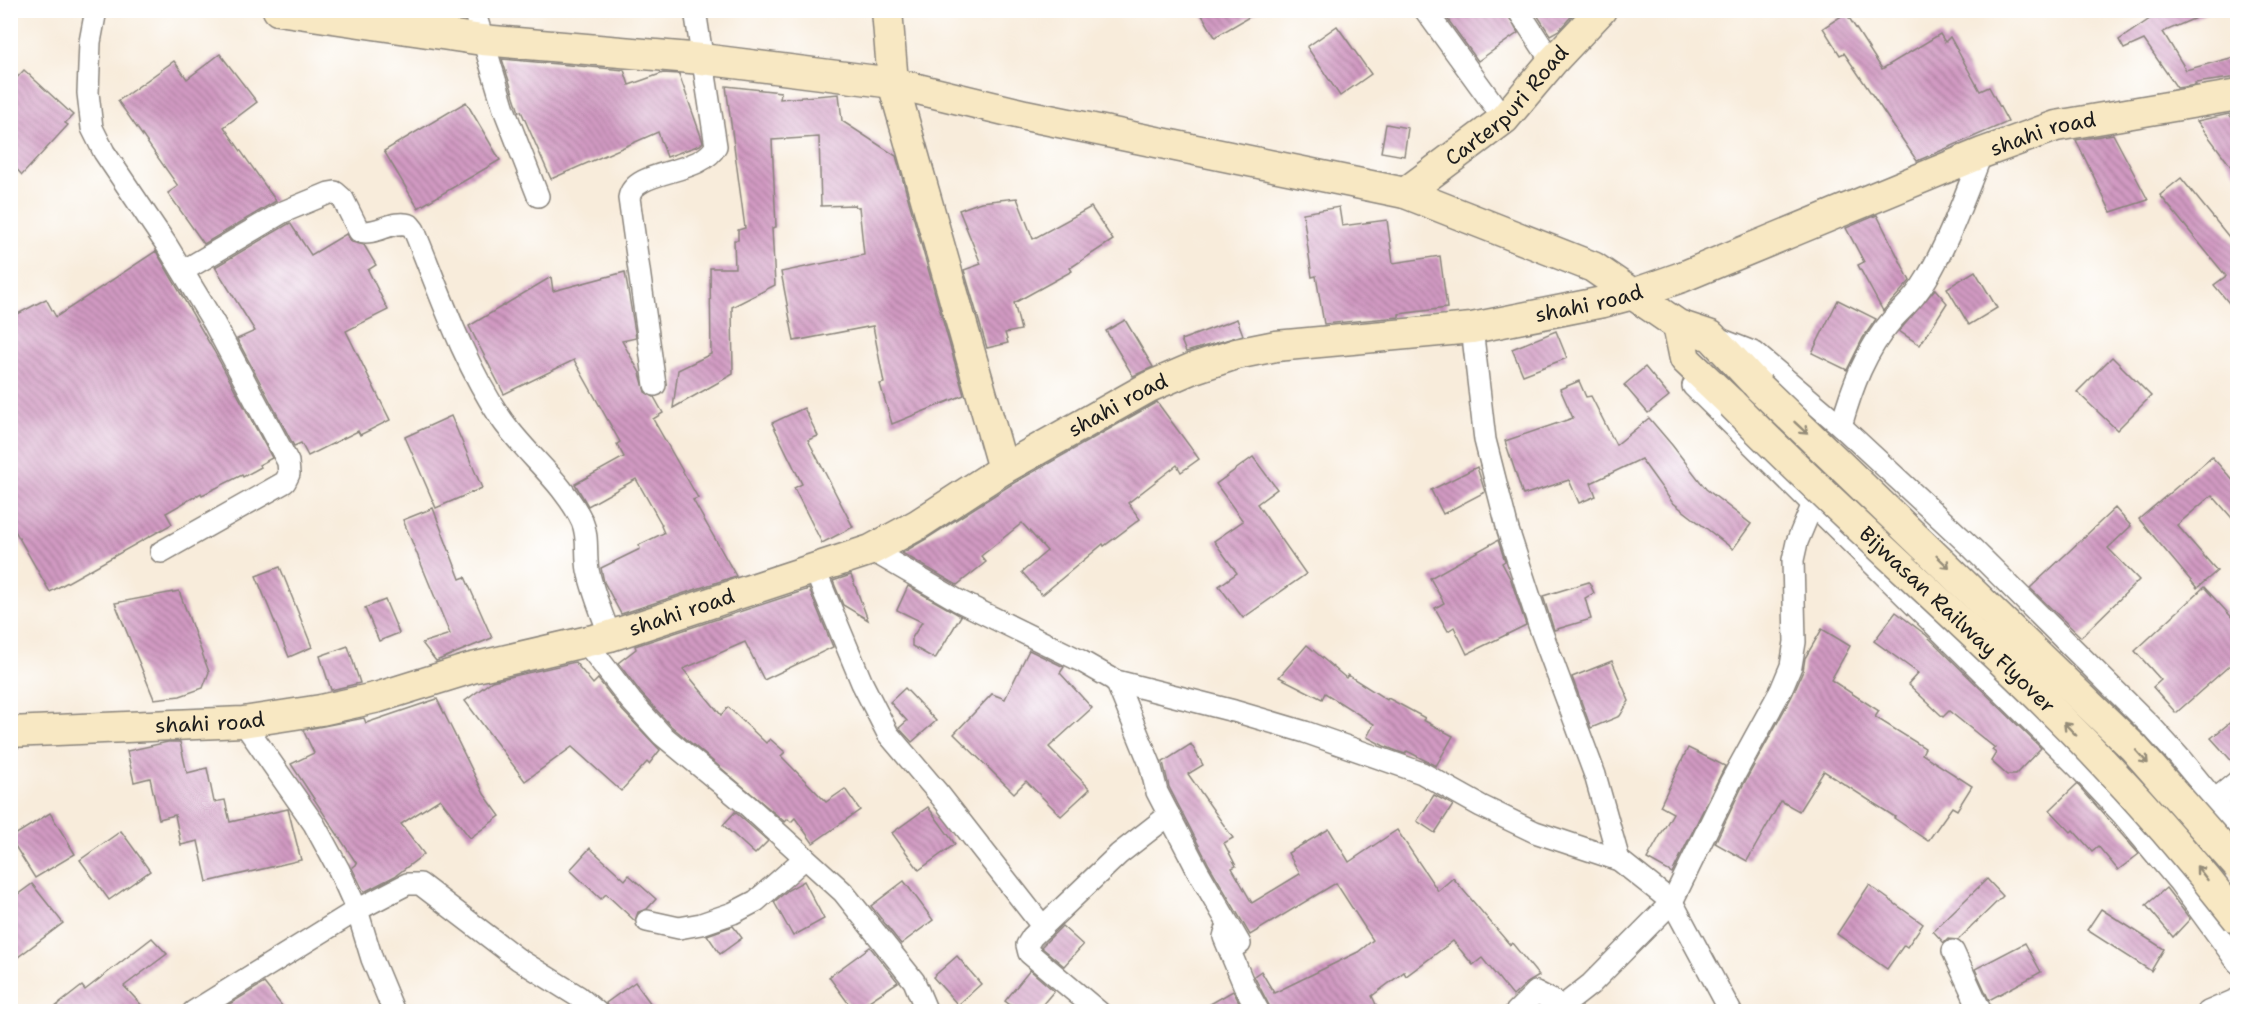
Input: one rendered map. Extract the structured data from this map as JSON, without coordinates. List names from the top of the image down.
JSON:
{
  "streets": {
    "main road": ["Carterpuri Road", "shahi road", "Bijwasan Railway Flyover"]
  },
  "crossings": [
    ["Carterpuri Road", "Bijwasan Railway Flyover"],
    ["shahi road", "Bijwasan Railway Flyover"]
  ]
}
